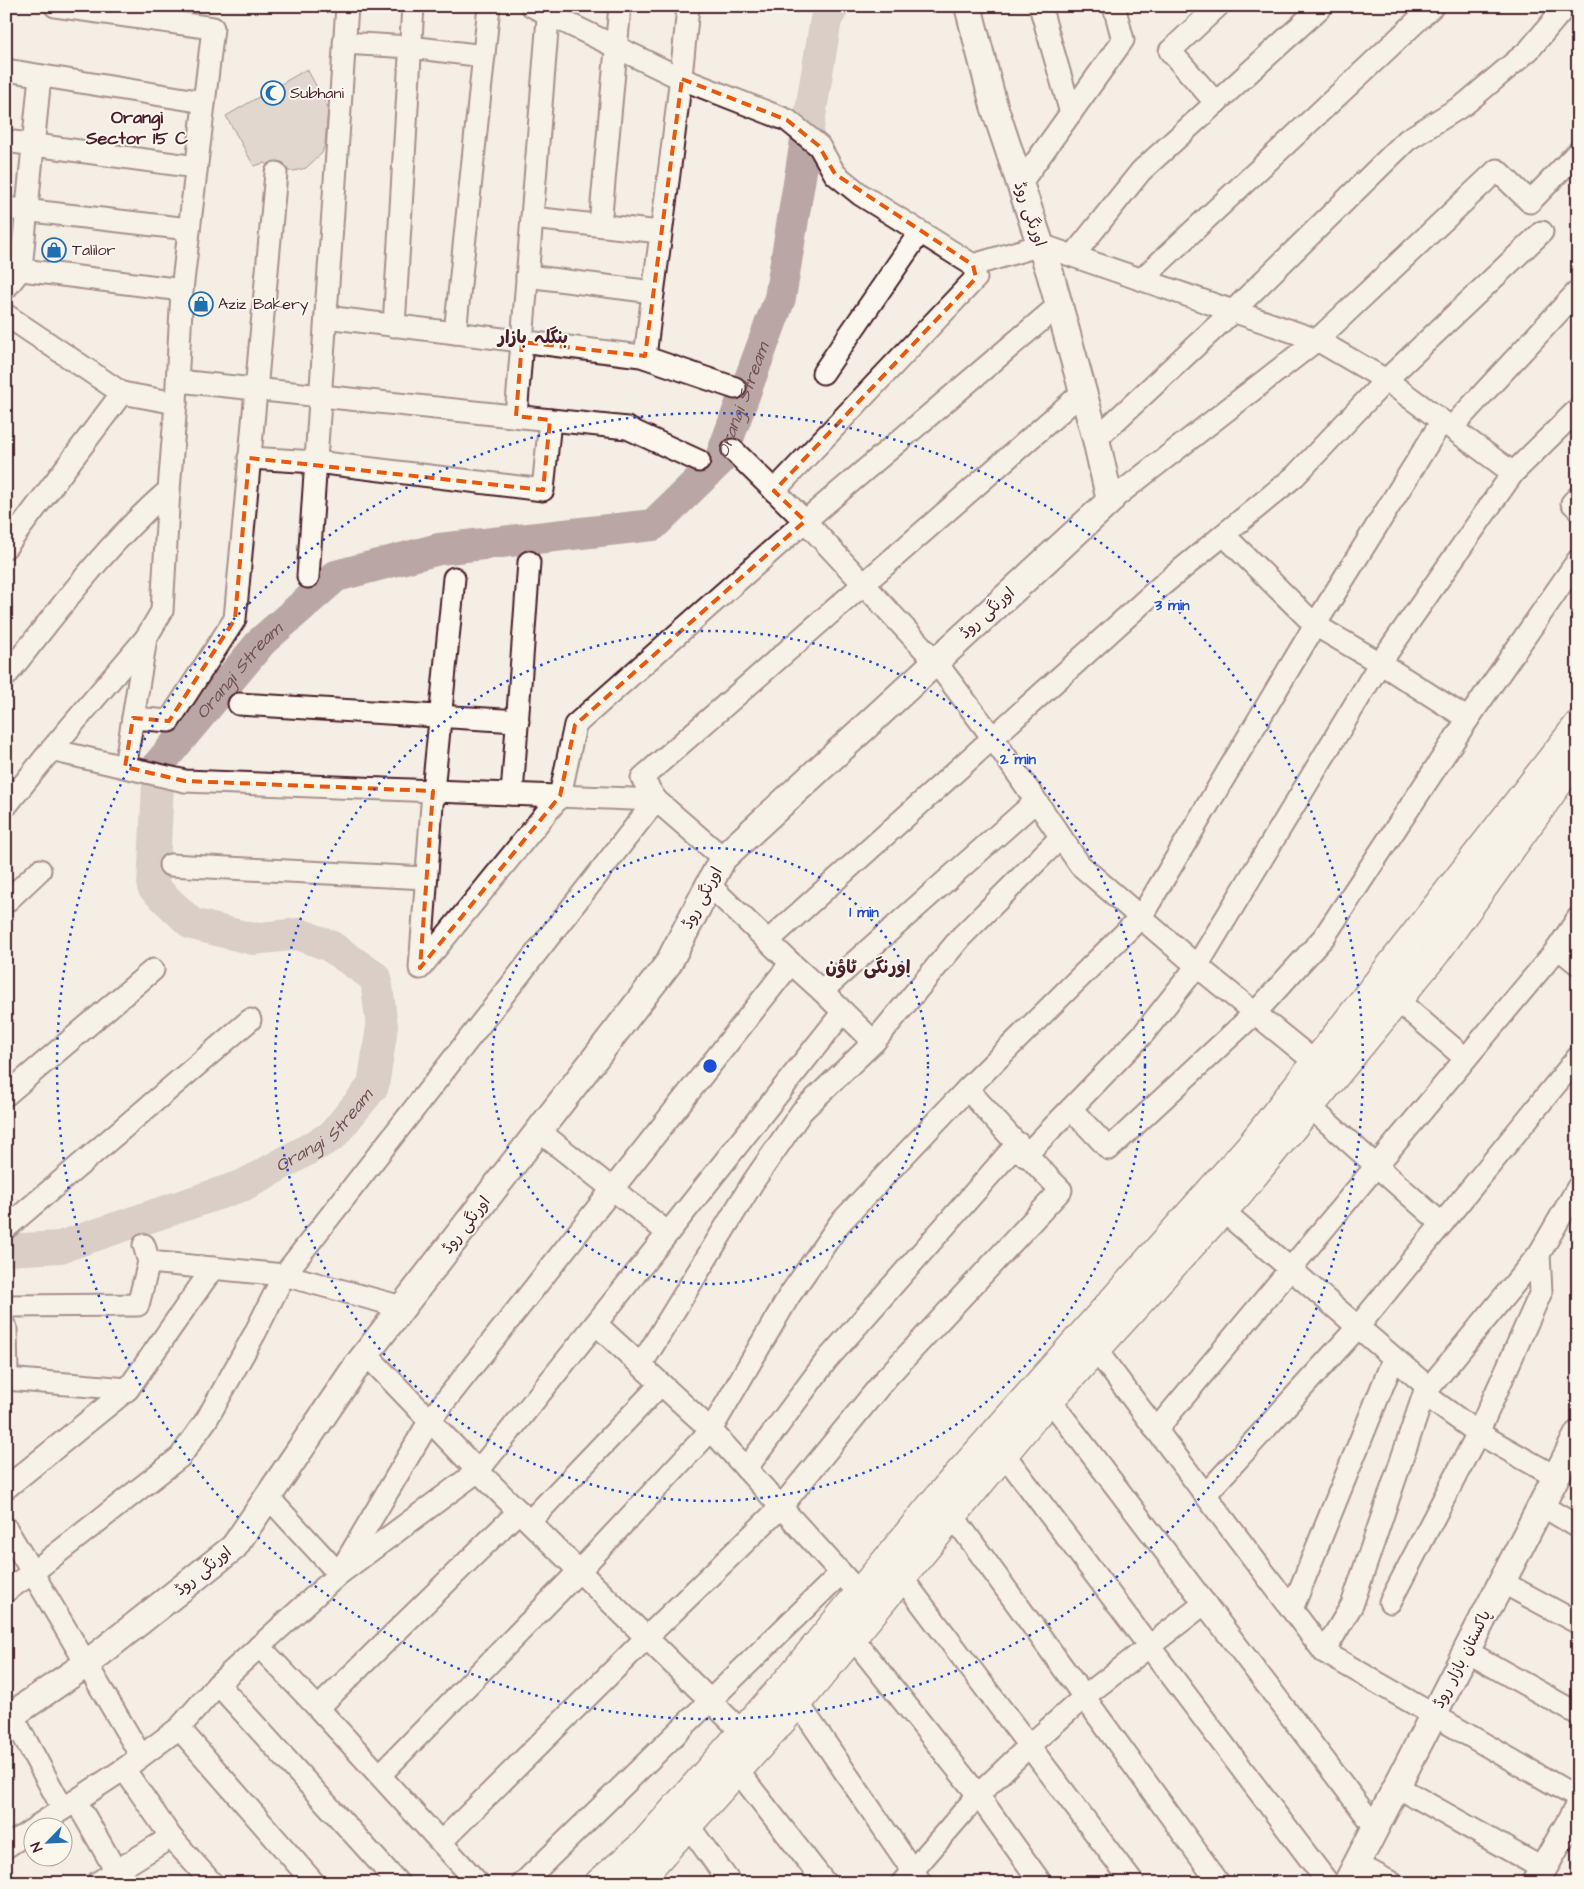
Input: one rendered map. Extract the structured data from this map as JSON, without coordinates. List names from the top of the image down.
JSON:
{
  "streets": {
    "street": ["اورنگی روڈ", "پاکستان بازار روڈ"]
  },
  "districts": ["Orangi Sector 15 C", "بنگلہ بازار", "اورنگی ٹاؤن"],
  "water": ["Orangi Stream"],
  "places": {
    "mosque": ["Subhani"],
    "shop": ["Talilor", "Aziz Bakery"]
  },
  "north": "bottom left",
  "rings": ["3 min", "2 min", "1 min"]
}
